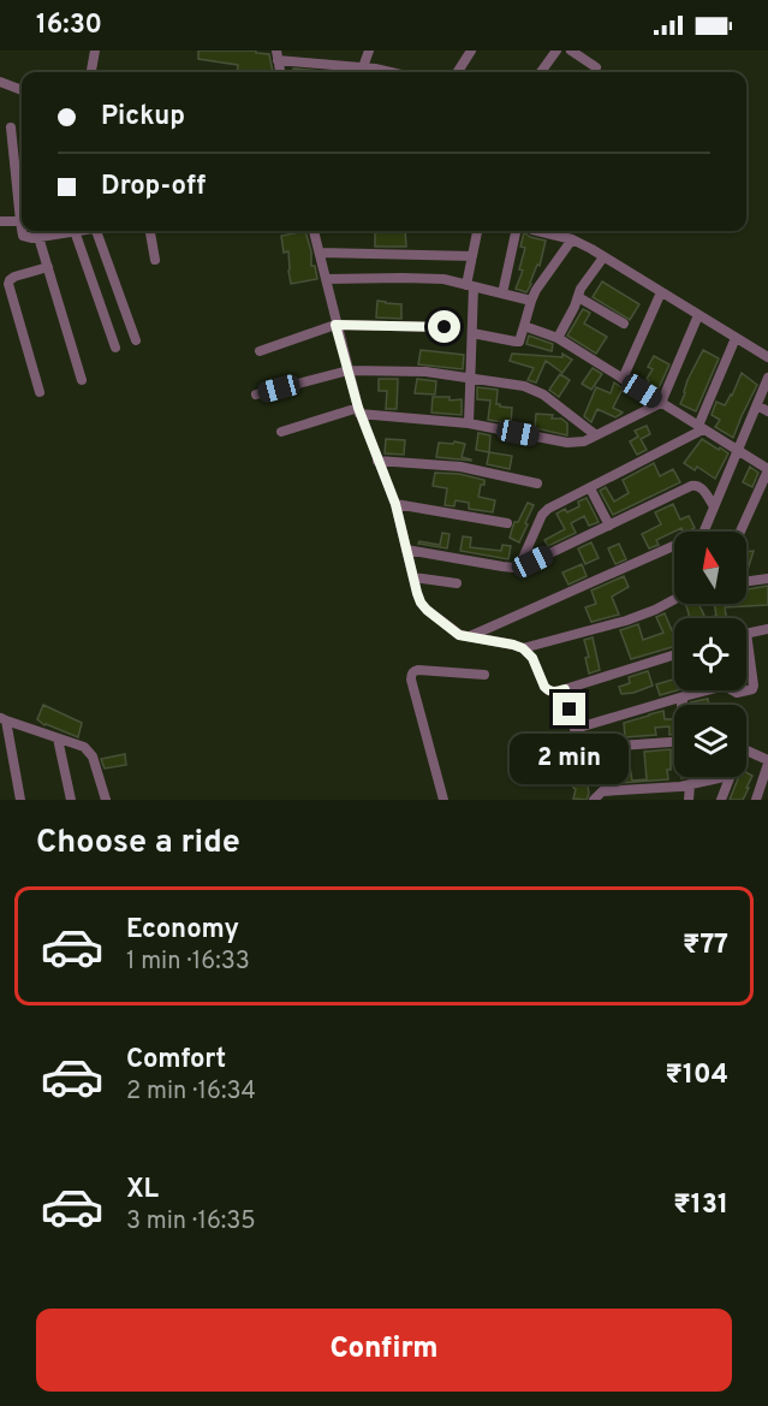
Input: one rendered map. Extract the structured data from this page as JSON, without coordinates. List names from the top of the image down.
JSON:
{
  "north": "top",
  "page": {
    "status": "16:30",
    "banner": ["Pickup", "Drop-off"],
    "bubble": "2 min",
    "heading": "Choose a ride",
    "list": [
      {
        "name": "Economy",
        "note": "1 min · 16:33",
        "value": "₹77"
      },
      {
        "name": "Comfort",
        "note": "2 min · 16:34",
        "value": "₹104"
      },
      {
        "name": "XL",
        "note": "3 min · 16:35",
        "value": "₹131"
      }
    ],
    "buttons": "Confirm"
  }
}
